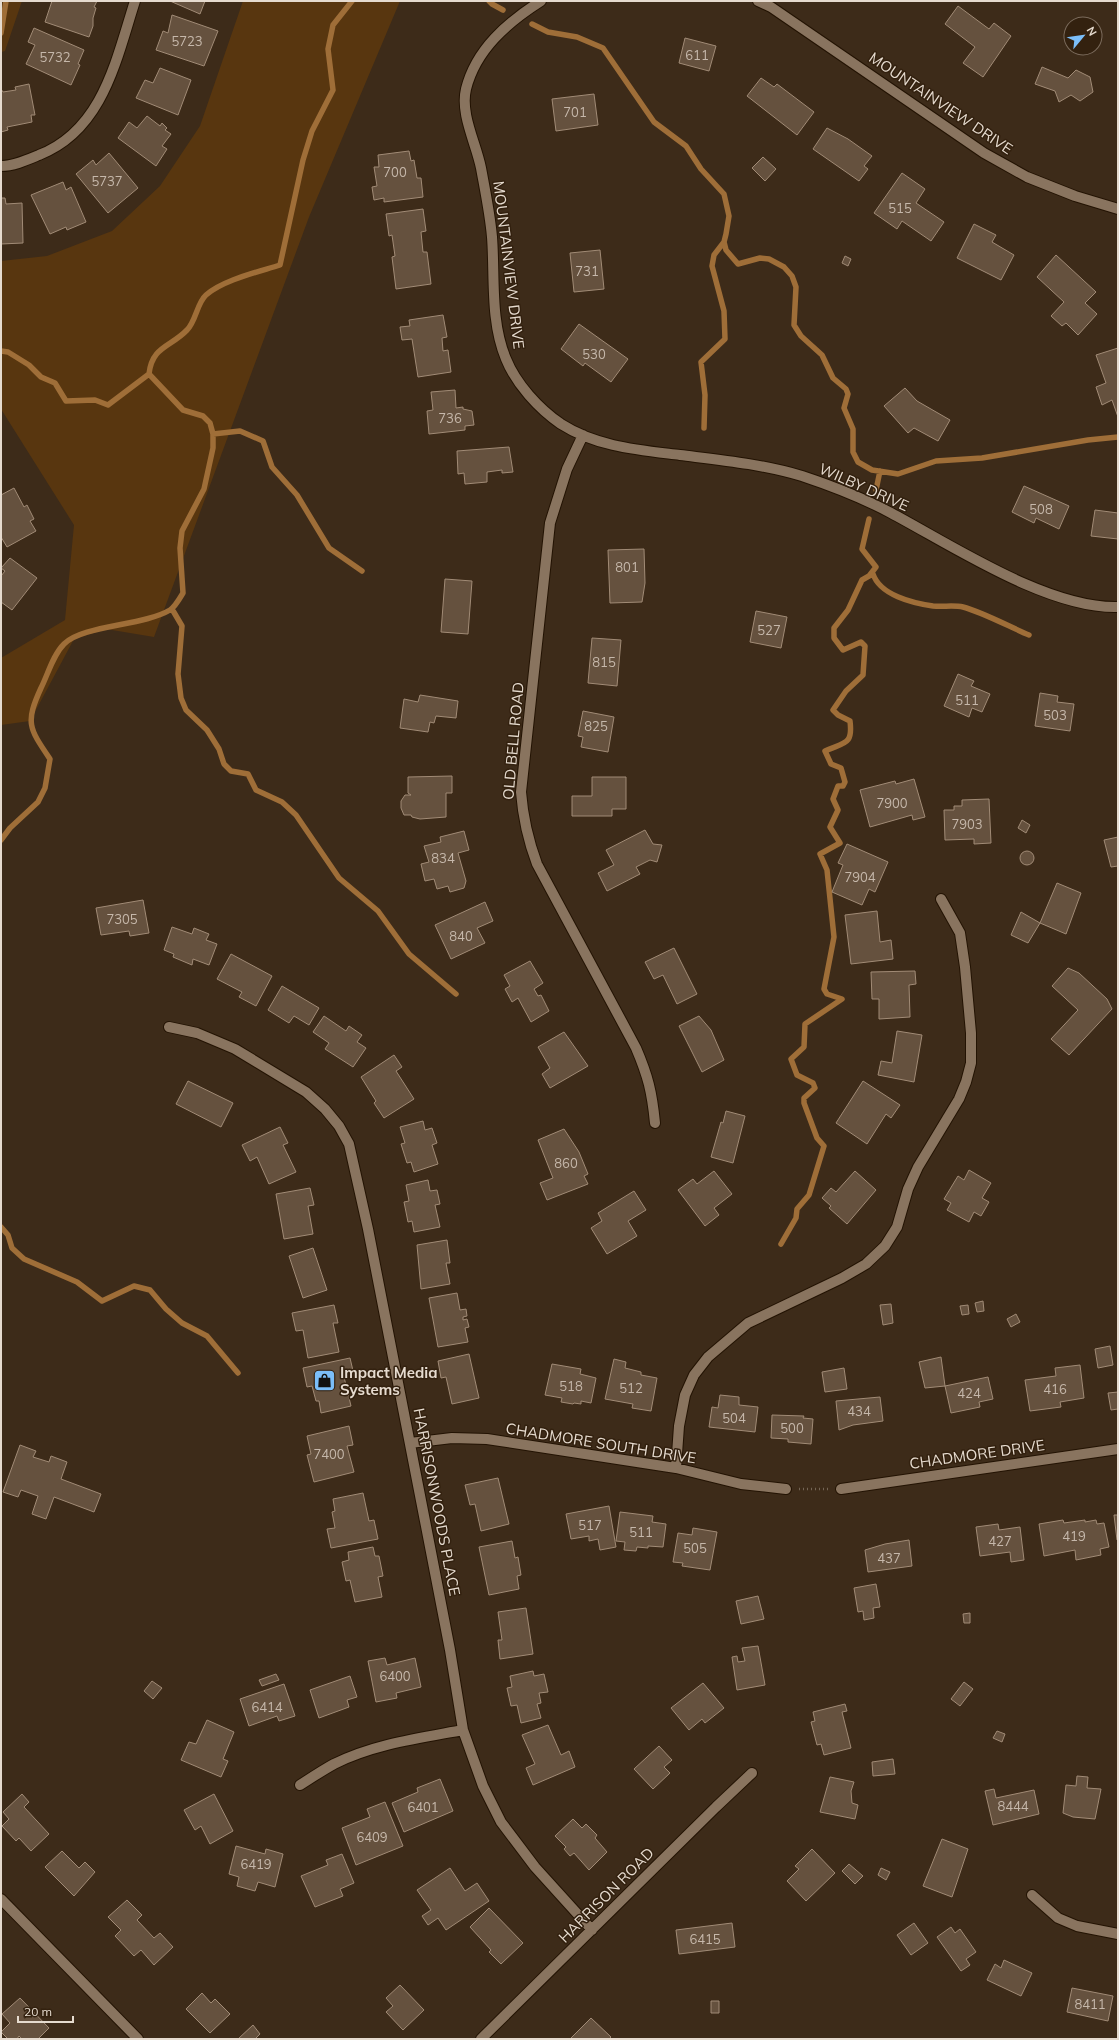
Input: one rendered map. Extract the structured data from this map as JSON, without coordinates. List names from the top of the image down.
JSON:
{
  "streets": {
    "street": [
      "MOUNTAINVIEW DRIVE",
      "WILBY DRIVE",
      "OLD BELL ROAD",
      "CHADMORE SOUTH DRIVE",
      "CHADMORE DRIVE",
      "HARRISONWOODS PLACE",
      "HARRISON ROAD"
    ]
  },
  "crossings": [
    ["MOUNTAINVIEW DRIVE", "WILBY DRIVE"],
    ["MOUNTAINVIEW DRIVE", "OLD BELL ROAD"],
    ["WILBY DRIVE", "OLD BELL ROAD"],
    ["CHADMORE SOUTH DRIVE", "HARRISONWOODS PLACE"],
    ["HARRISONWOODS PLACE", "HARRISON ROAD"]
  ],
  "places": {
    "shop": ["Impact Media Systems"]
  },
  "house_numbers": [
    "5723",
    "611",
    "5732",
    "701",
    "700",
    "5737",
    "515",
    "731",
    "530",
    "736",
    "508",
    "801",
    "527",
    "815",
    "511",
    "503",
    "825",
    "7900",
    "7903",
    "834",
    "7904",
    "7305",
    "840",
    "860",
    "518",
    "512",
    "416",
    "424",
    "434",
    "504",
    "500",
    "7400",
    "517",
    "511",
    "419",
    "427",
    "505",
    "437",
    "6400",
    "6414",
    "8444",
    "6401",
    "6409",
    "6419",
    "6415",
    "8411"
  ],
  "scale_bar": "20 m",
  "north": "top right"
}
